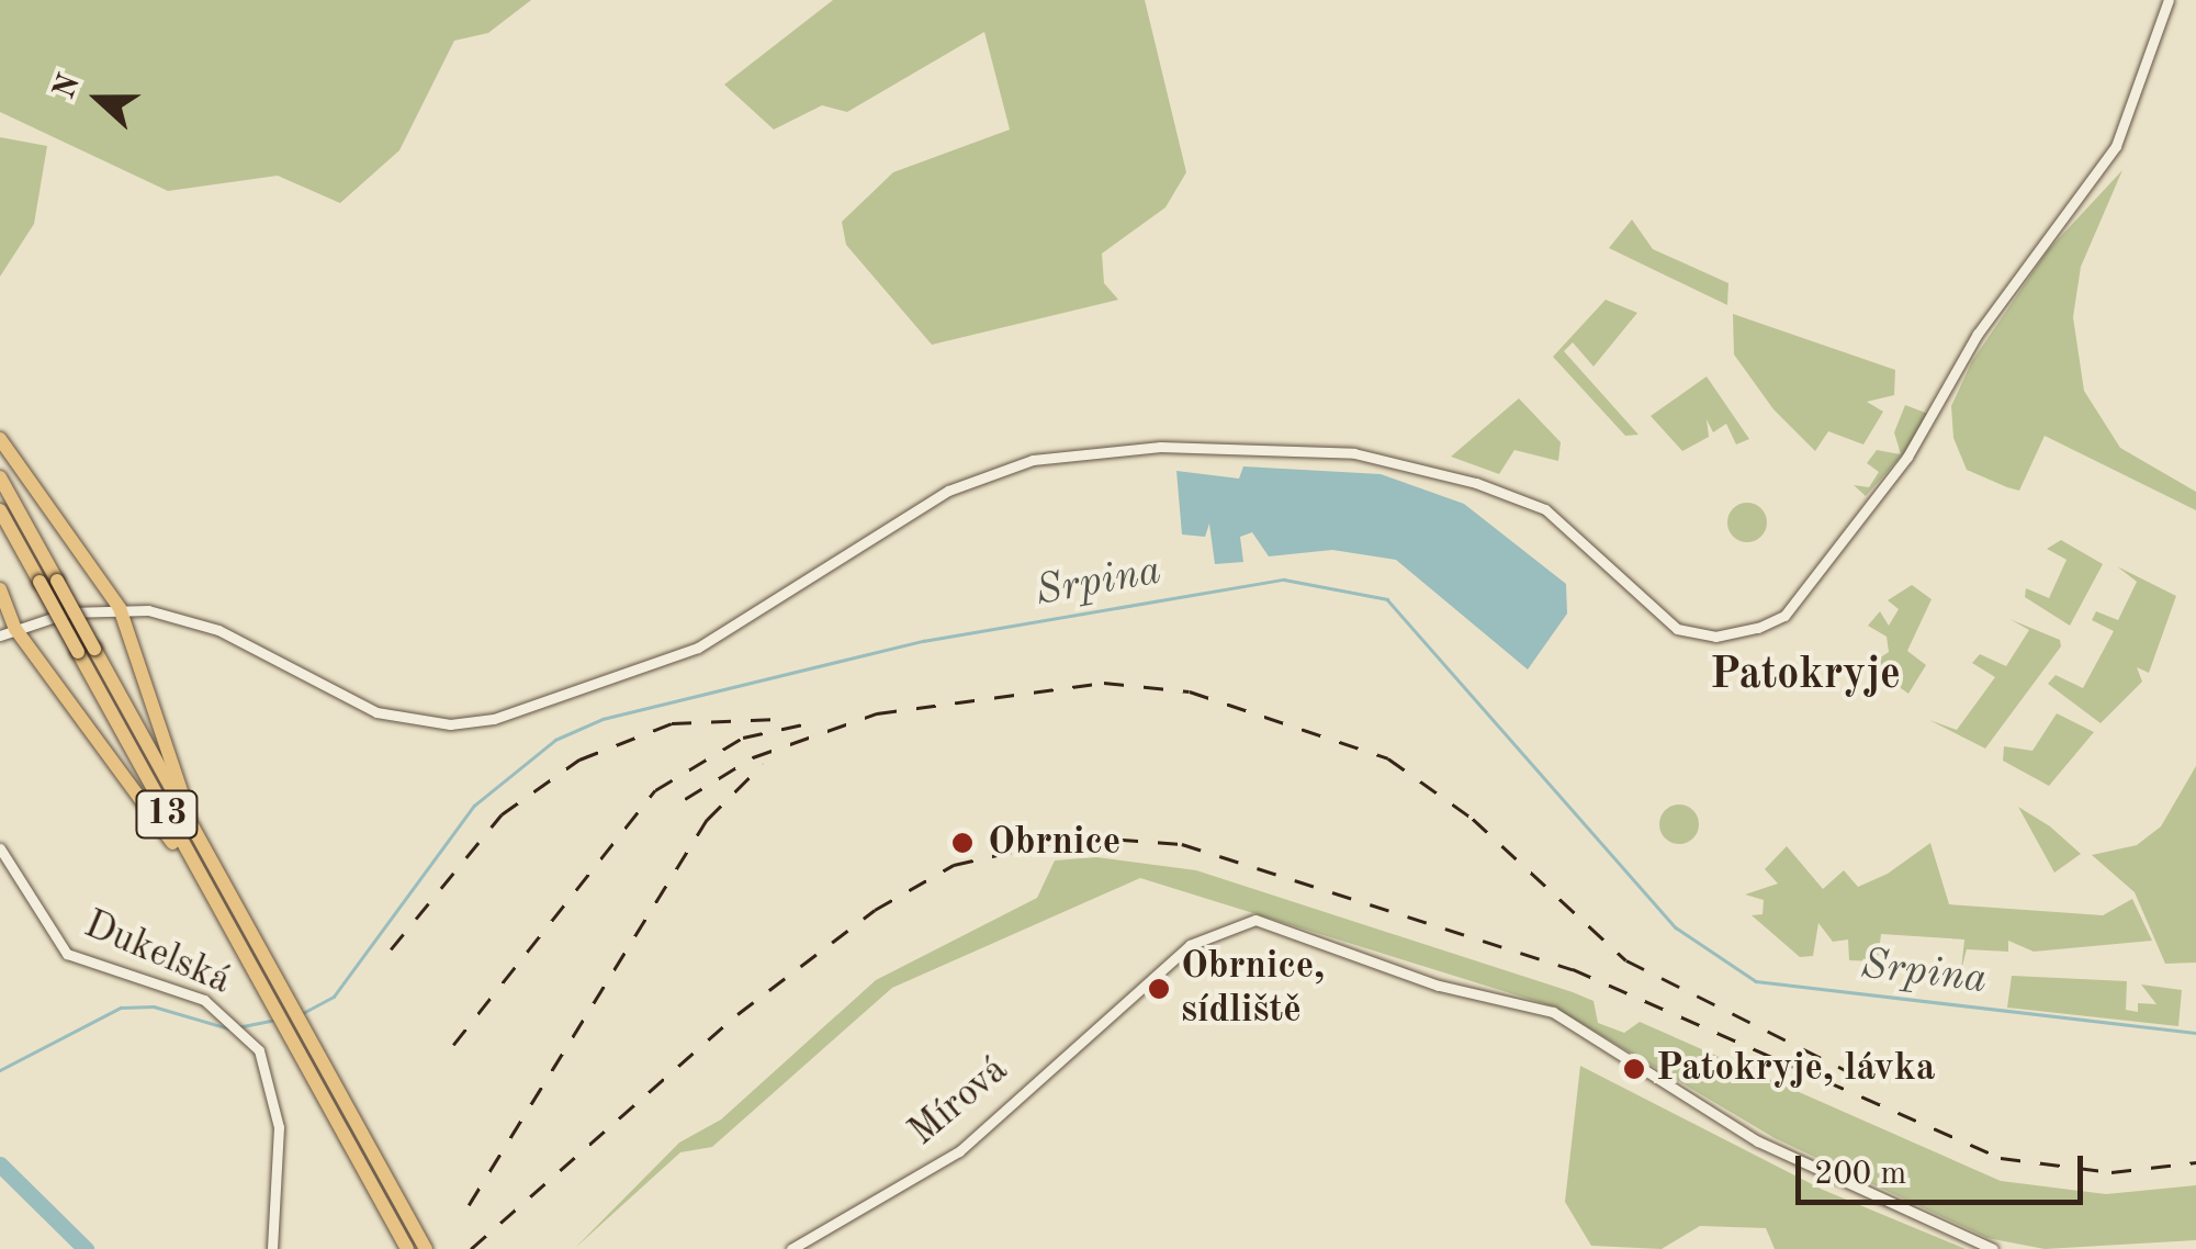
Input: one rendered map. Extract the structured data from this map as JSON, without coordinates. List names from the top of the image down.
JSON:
{
  "streets": {
    "highway": ["13"],
    "street": ["Dukelská", "Mírová"]
  },
  "districts": ["Patokryje"],
  "water": ["Srpina"],
  "places": ["Obrnice", "Obrnice, sídliště", "Patokryje, lávka"],
  "scale_bar": "200 m",
  "north": "left"
}
